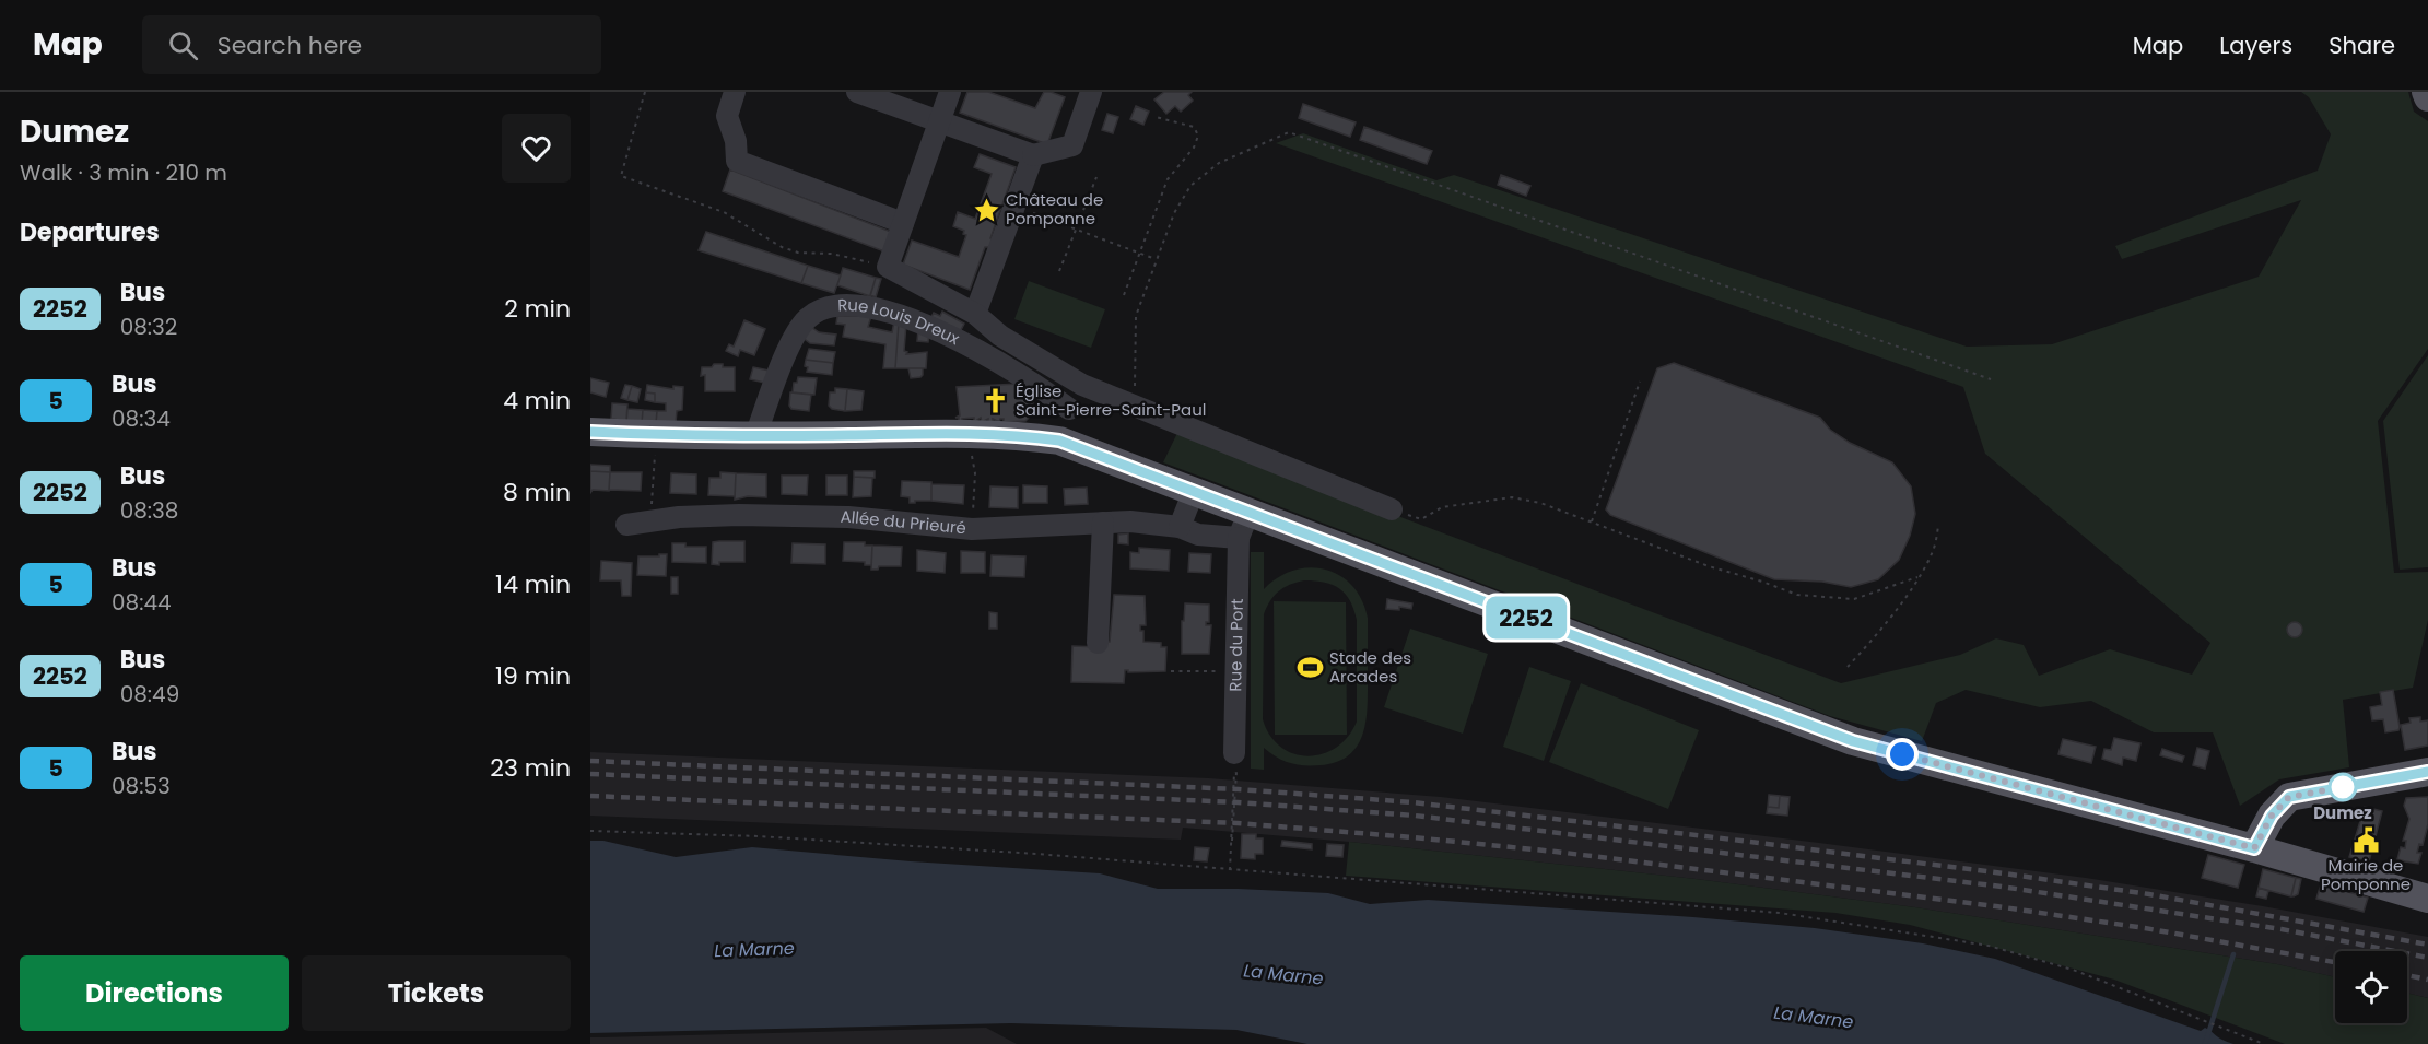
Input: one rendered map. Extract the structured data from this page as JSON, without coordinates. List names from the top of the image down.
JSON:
{
  "streets": {
    "street": ["Rue Louis Dreux", "Allée du Prieuré", "Rue du Port"]
  },
  "crossings": [
    ["Allée du Prieuré", "Rue du Port"]
  ],
  "water": ["La Marne"],
  "places": {
    "place": ["Château de Pomponne"],
    "church": ["Église Saint-Pierre-Saint-Paul"],
    "sports": ["Stade des Arcades"],
    "other": ["Dumez"],
    "public building": ["Mairie de Pomponne"]
  },
  "lines": ["bus line 2252"],
  "page": {
    "header": "Map",
    "search": "Search here",
    "nav": ["Map", "Layers", "Share"],
    "heading": [
      ["Dumez", "Walk · 3 min · 210 m"],
      "Departures"
    ],
    "on_map": "2252",
    "list": [
      {
        "mark": "2252",
        "name": "Bus",
        "note": "08:32",
        "value": "2 min"
      },
      {
        "mark": "5",
        "name": "Bus",
        "note": "08:34",
        "value": "4 min"
      },
      {
        "mark": "2252",
        "name": "Bus",
        "note": "08:38",
        "value": "8 min"
      },
      {
        "mark": "5",
        "name": "Bus",
        "note": "08:44",
        "value": "14 min"
      },
      {
        "mark": "2252",
        "name": "Bus",
        "note": "08:49",
        "value": "19 min"
      },
      {
        "mark": "5",
        "name": "Bus",
        "note": "08:53",
        "value": "23 min"
      }
    ],
    "buttons": ["Directions", "Tickets"]
  }
}
